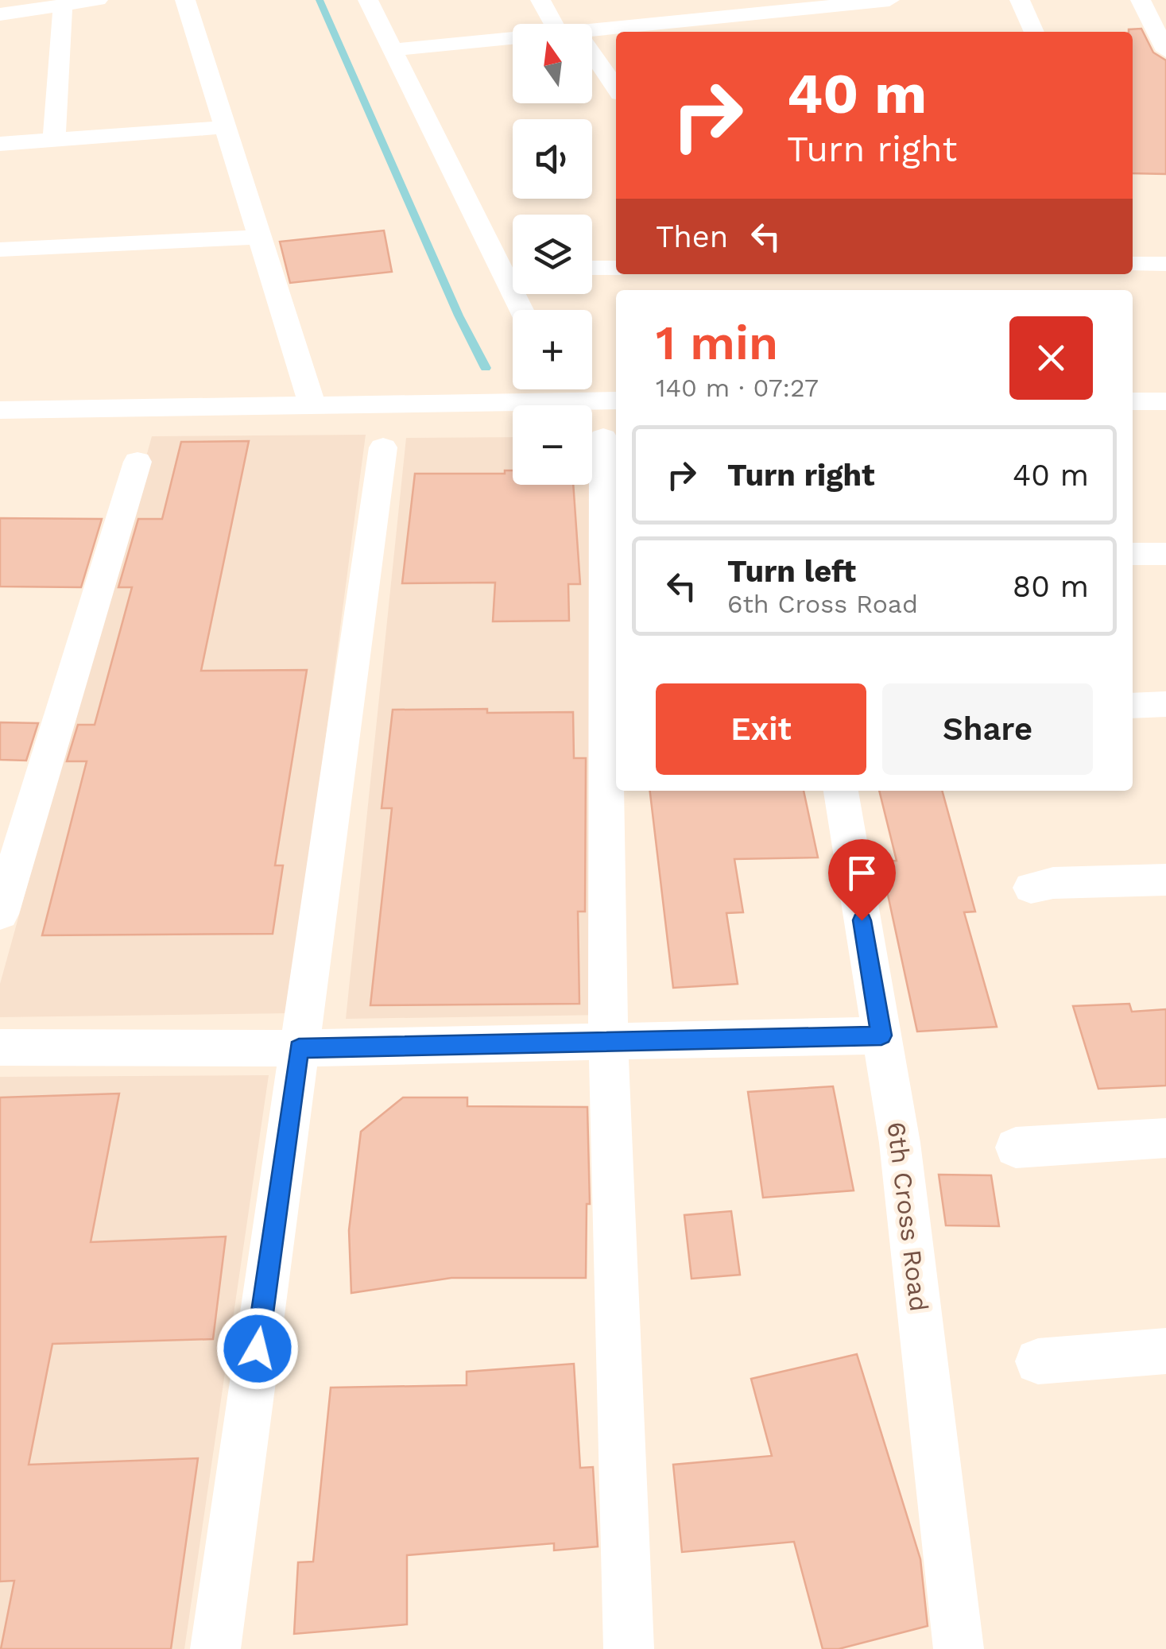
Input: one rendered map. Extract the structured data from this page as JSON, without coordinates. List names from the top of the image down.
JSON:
{
  "streets": {
    "street": ["6th Cross Road"]
  },
  "north": "top",
  "page": {
    "map_buttons": ["+", "−"],
    "turn": ["40 m", "Turn right"],
    "then": "Then",
    "heading": ["1 min", "140 m · 07:27"],
    "list": [
      {
        "name": "Turn right",
        "value": "40 m"
      },
      {
        "name": "Turn left",
        "note": "6th Cross Road",
        "value": "80 m"
      }
    ],
    "buttons": ["Exit", "Share"]
  }
}
